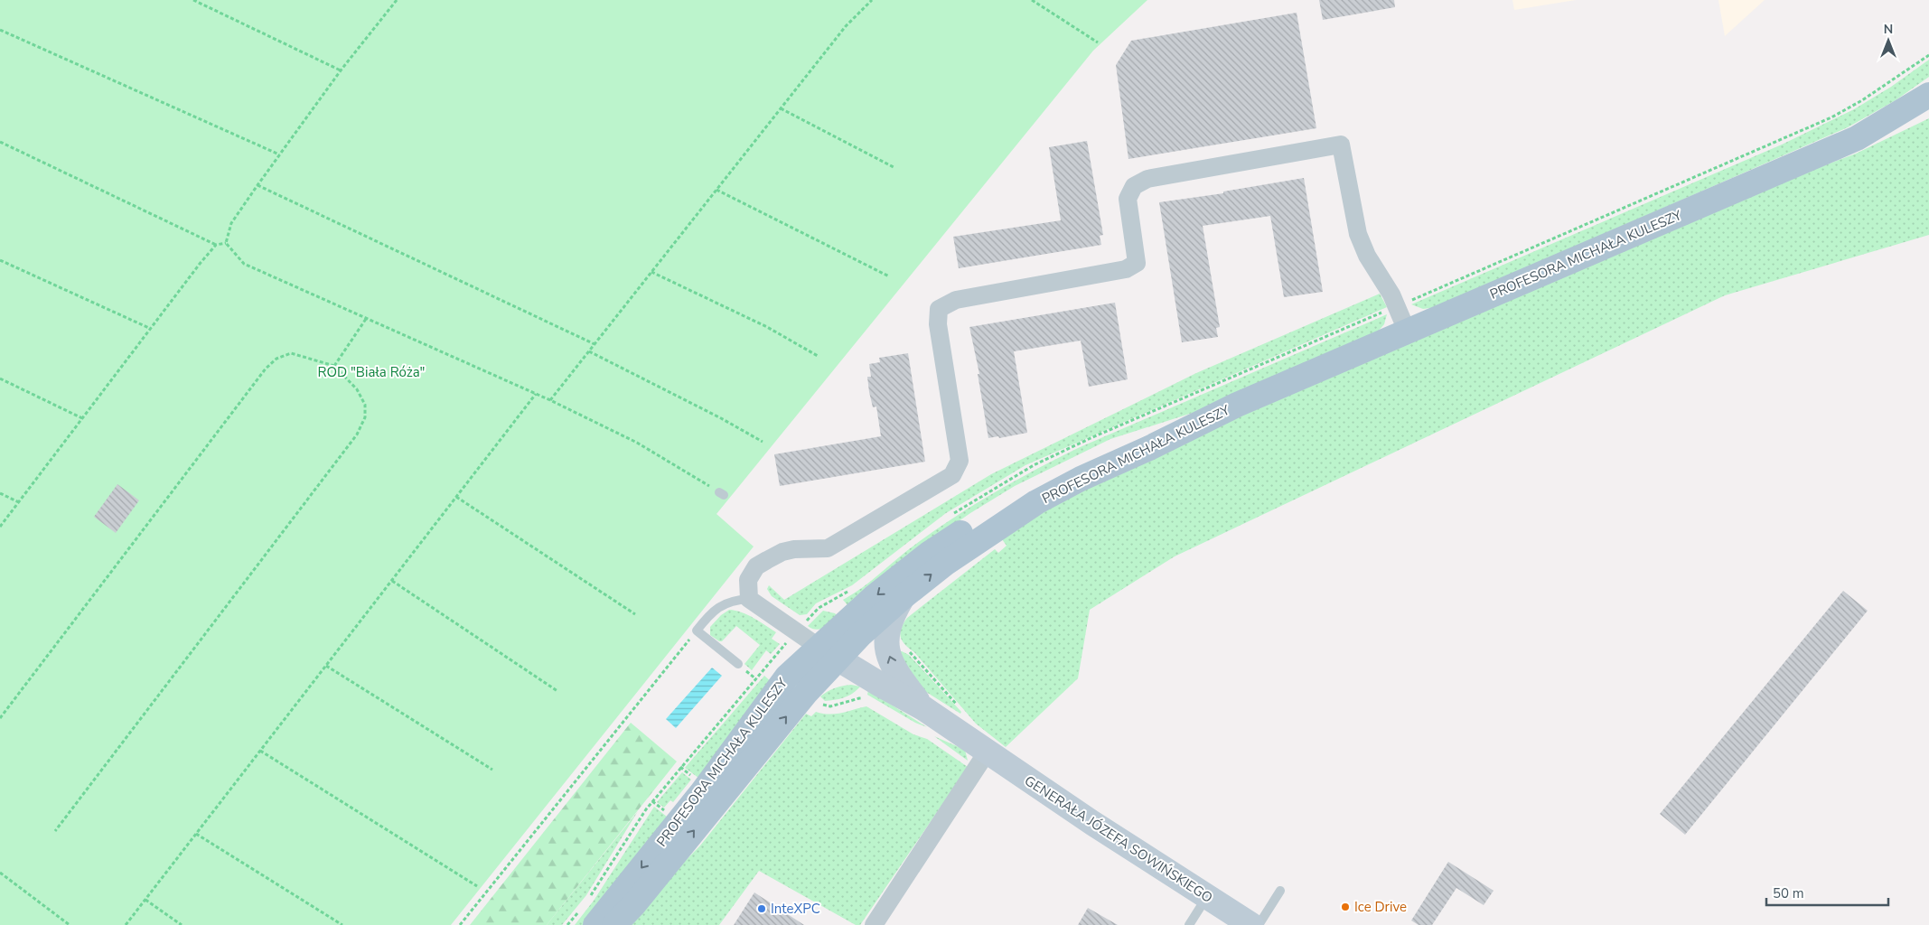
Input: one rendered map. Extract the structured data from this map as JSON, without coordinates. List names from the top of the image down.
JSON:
{
  "streets": {
    "main road": ["PROFESORA MICHAŁA KULESZY"],
    "street": ["GENERAŁA JÓZEFA SOWIŃSKIEGO"]
  },
  "crossings": [
    ["PROFESORA MICHAŁA KULESZY", "GENERAŁA JÓZEFA SOWIŃSKIEGO"]
  ],
  "parks": ["ROD \"Biała Róża\""],
  "places": ["Ice Drive", "InteXPC"],
  "scale_bar": "50 m",
  "north": "top"
}
